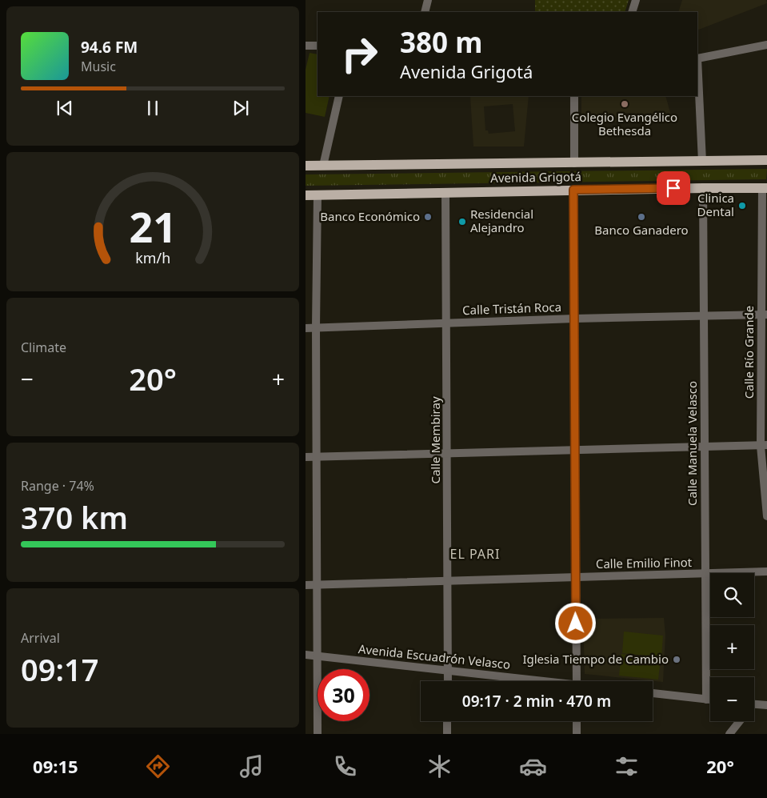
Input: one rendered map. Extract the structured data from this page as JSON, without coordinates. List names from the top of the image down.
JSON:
{
  "streets": {
    "main road": ["Avenida Grigotá"],
    "street": [
      "Calle Tristán Roca",
      "Calle Río Grande",
      "Calle Membiray",
      "Calle Manuela Velasco",
      "Calle Emilio Finot",
      "Avenida Escuadrón Velasco"
    ]
  },
  "crossings": [
    ["Avenida Grigotá", "Calle Río Grande"],
    ["Avenida Grigotá", "Calle Membiray"],
    ["Avenida Grigotá", "Calle Manuela Velasco"],
    ["Calle Tristán Roca", "Calle Río Grande"],
    ["Calle Tristán Roca", "Calle Membiray"],
    ["Calle Tristán Roca", "Calle Manuela Velasco"],
    ["Calle Membiray", "Calle Emilio Finot"],
    ["Calle Membiray", "Avenida Escuadrón Velasco"],
    ["Calle Manuela Velasco", "Calle Emilio Finot"]
  ],
  "districts": ["EL PARI"],
  "places": [
    "Colegio Evangélico Bethesda",
    "Clinica Dental",
    "Banco Económico",
    "Banco Ganadero",
    "Residencial Alejandro",
    "Iglesia Tiempo de Cambio"
  ],
  "page": {
    "turn": ["380 m", "Avenida Grigotá"],
    "song": ["94.6 FM", "Music"],
    "tile": [
      "Climate",
      ["Range · 74%", "370 km"],
      ["Arrival", "09:17"]
    ],
    "heat": ["−", "20°", "+"],
    "map_buttons": ["+", "−"],
    "limit": "30",
    "trip": "09:17 · 2 min · 470 m",
    "tabs": ["09:15", "20°"],
    "gauge": ["21", "km/h"]
  }
}
